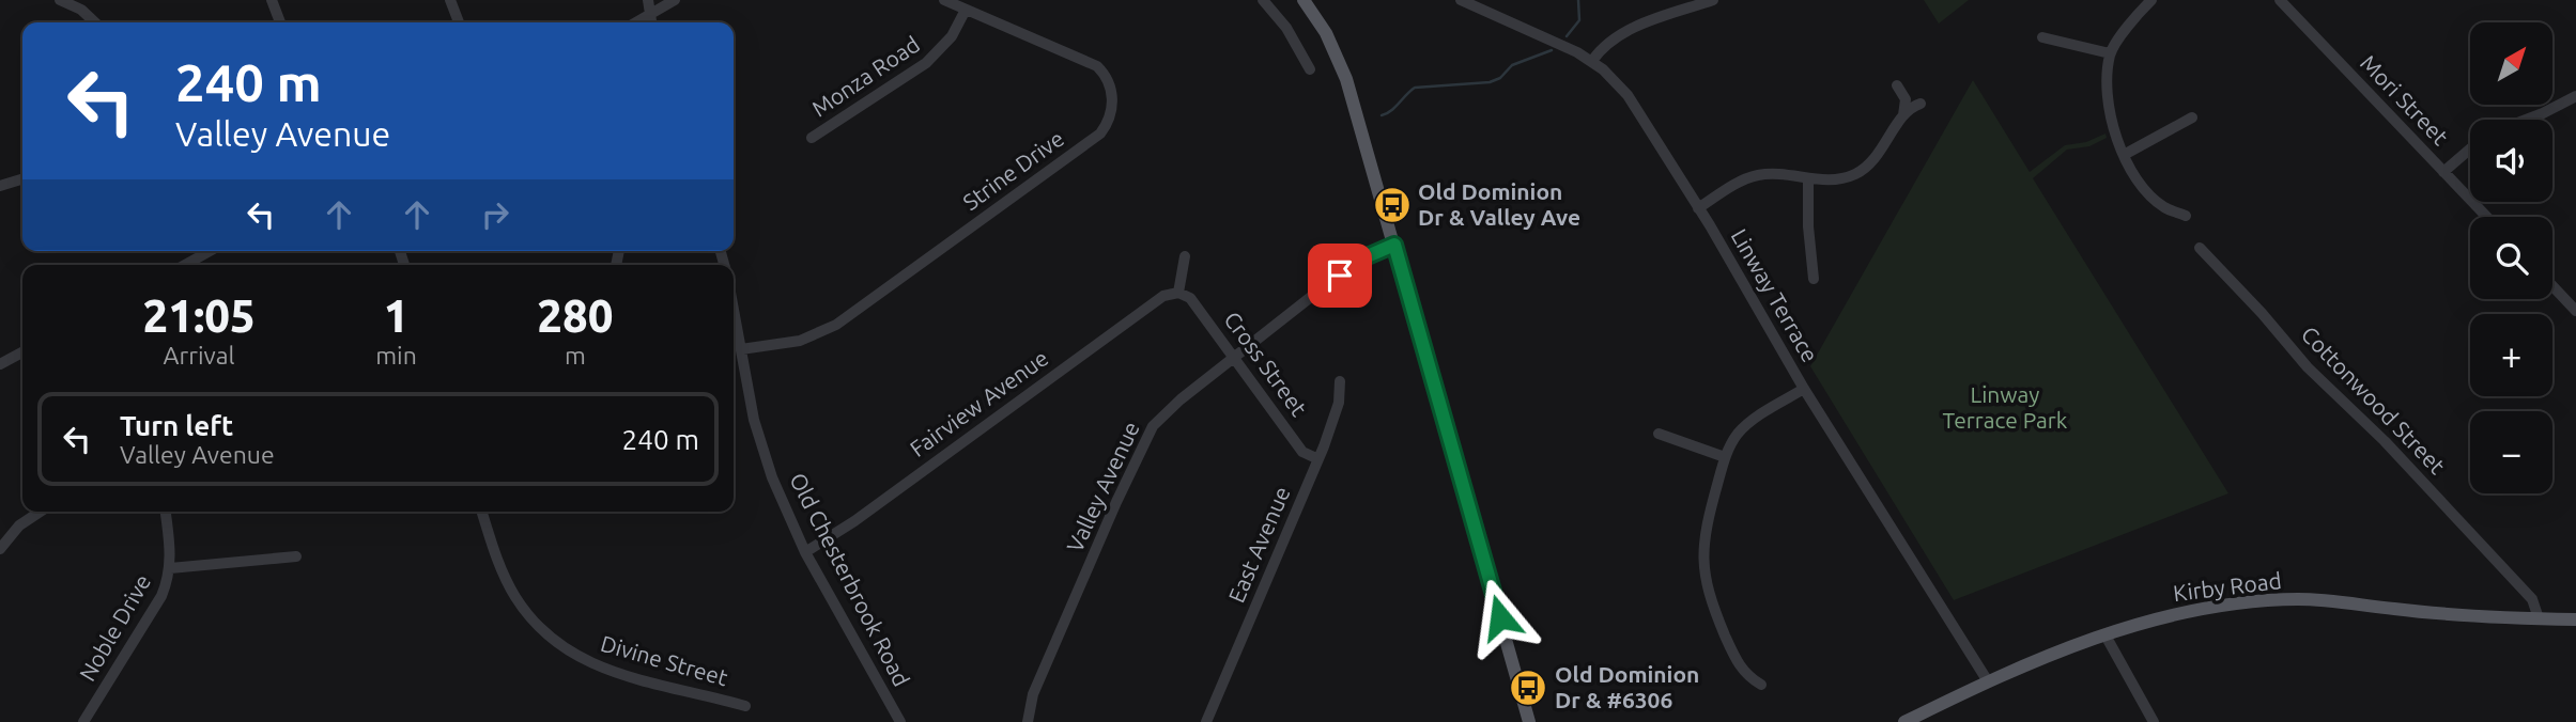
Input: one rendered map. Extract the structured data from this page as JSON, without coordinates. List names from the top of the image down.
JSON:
{
  "streets": {
    "main road": ["Kirby Road"],
    "street": [
      "Monza Road",
      "Mori Street",
      "Strine Drive",
      "Linway Terrace",
      "Cross Street",
      "Cottonwood Street",
      "Fairview Avenue",
      "Valley Avenue",
      "East Avenue",
      "Old Chesterbrook Road",
      "Noble Drive",
      "Divine Street"
    ]
  },
  "crossings": [
    ["Monza Road", "Strine Drive"],
    ["Strine Drive", "Old Chesterbrook Road"],
    ["Linway Terrace", "Kirby Road"],
    ["Cross Street", "Fairview Avenue"],
    ["Cross Street", "Valley Avenue"],
    ["Cross Street", "East Avenue"],
    ["Cottonwood Street", "Kirby Road"],
    ["Fairview Avenue", "Old Chesterbrook Road"]
  ],
  "parks": ["Linway Terrace Park"],
  "places": {
    "bus stop": ["Old Dominion Dr & Valley Ave", "Old Dominion Dr & #6306"]
  },
  "north": "top right",
  "page": {
    "map_buttons": ["+", "−"],
    "turn": ["240 m", "Valley Avenue"],
    "eta": [
      "21:05",
      "Arrival",
      "1",
      "min",
      "280",
      "m"
    ],
    "list": [
      {
        "name": "Turn left",
        "note": "Valley Avenue",
        "value": "240 m"
      }
    ]
  }
}
